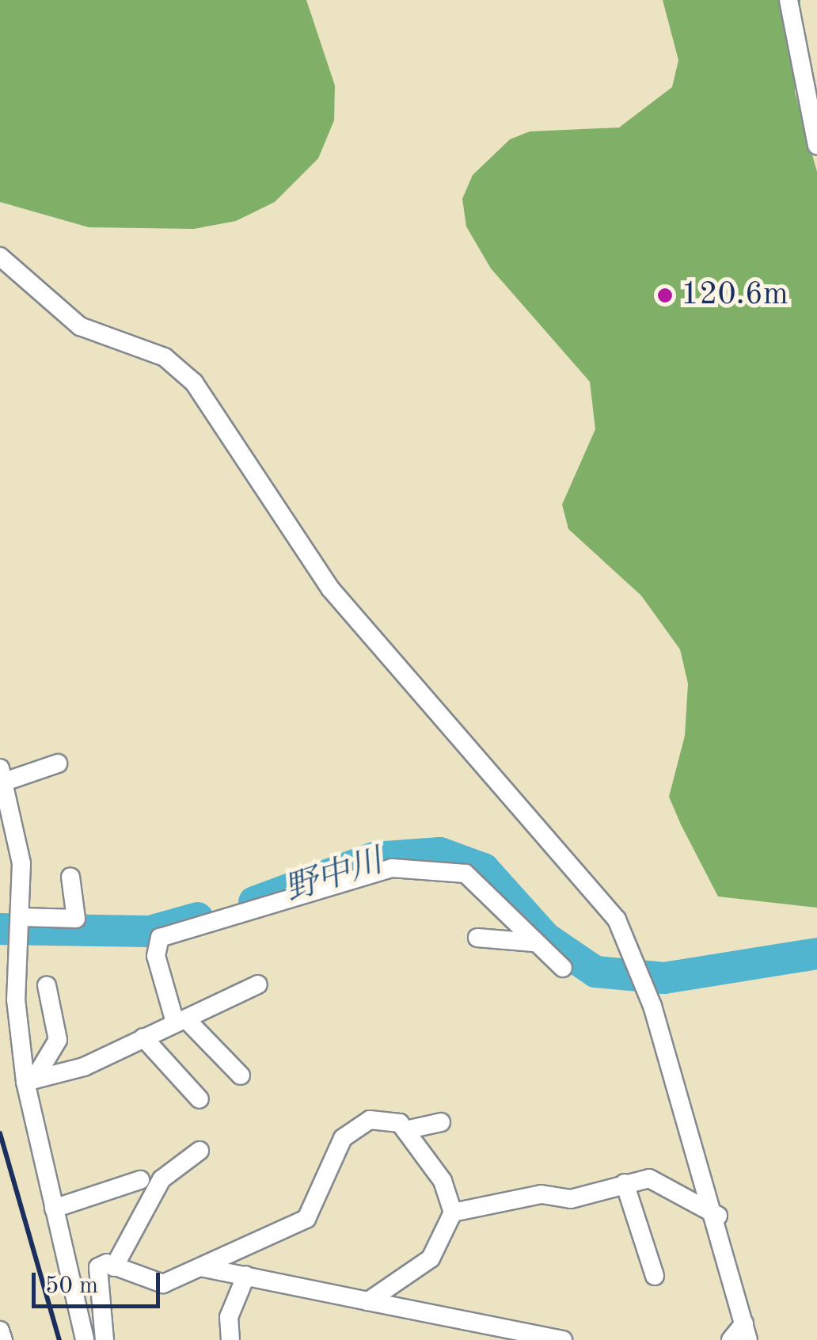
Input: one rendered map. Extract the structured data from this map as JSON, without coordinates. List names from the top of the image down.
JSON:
{
  "water": ["野中川"],
  "places": ["120.6m"],
  "scale_bar": "50 m"
}
